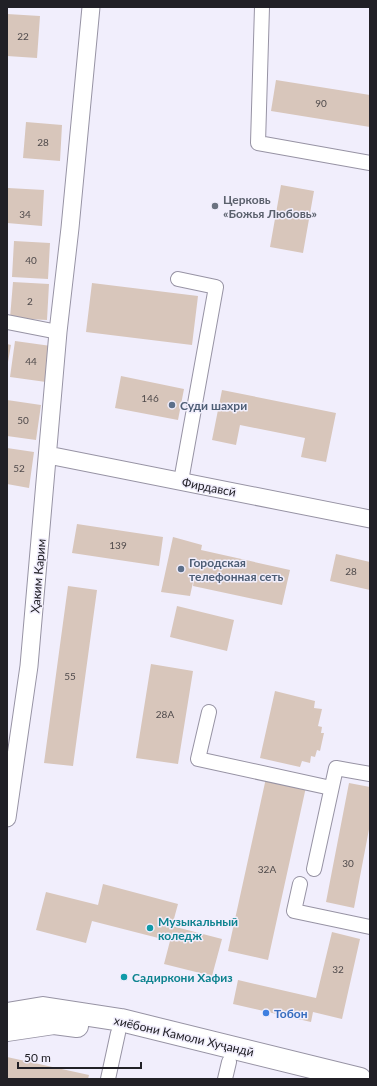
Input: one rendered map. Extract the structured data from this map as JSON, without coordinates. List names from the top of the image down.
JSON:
{
  "streets": {
    "main road": ["хиёбони Камоли Хуҷандӣ"],
    "street": ["Фирдавсӣ", "Ҳаким Карим"]
  },
  "crossings": [
    ["Фирдавсӣ", "Ҳаким Карим"]
  ],
  "places": [
    "Церковь «Божья Любовь»",
    "Суди шахри",
    "Городская телефонная сеть",
    "Музыкальный коледж",
    "Садиркони Хафиз",
    "Тобон"
  ],
  "house_numbers": [
    "22",
    "90",
    "28",
    "34",
    "40",
    "2",
    "44",
    "146",
    "50",
    "52",
    "139",
    "28",
    "55",
    "28А",
    "30",
    "32А",
    "32"
  ],
  "scale_bar": "50 m"
}
